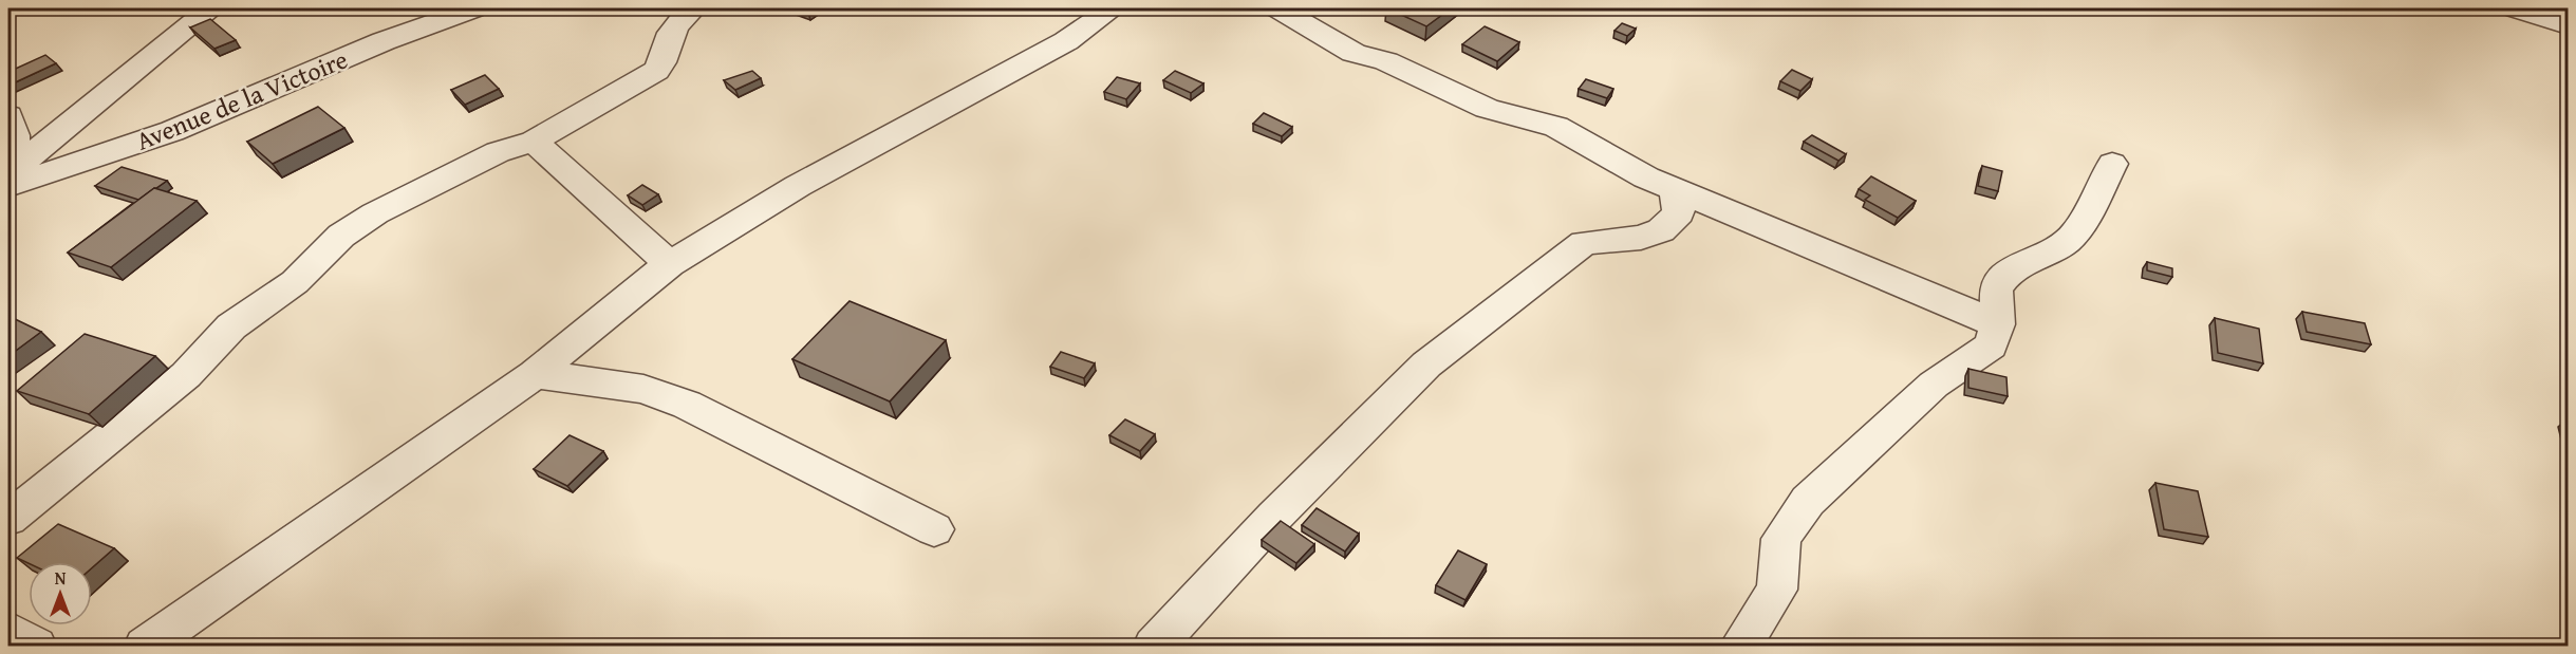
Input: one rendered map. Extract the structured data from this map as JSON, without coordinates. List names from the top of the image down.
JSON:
{
  "streets": {
    "street": ["Avenue de la Victoire"]
  },
  "north": "top"
}
